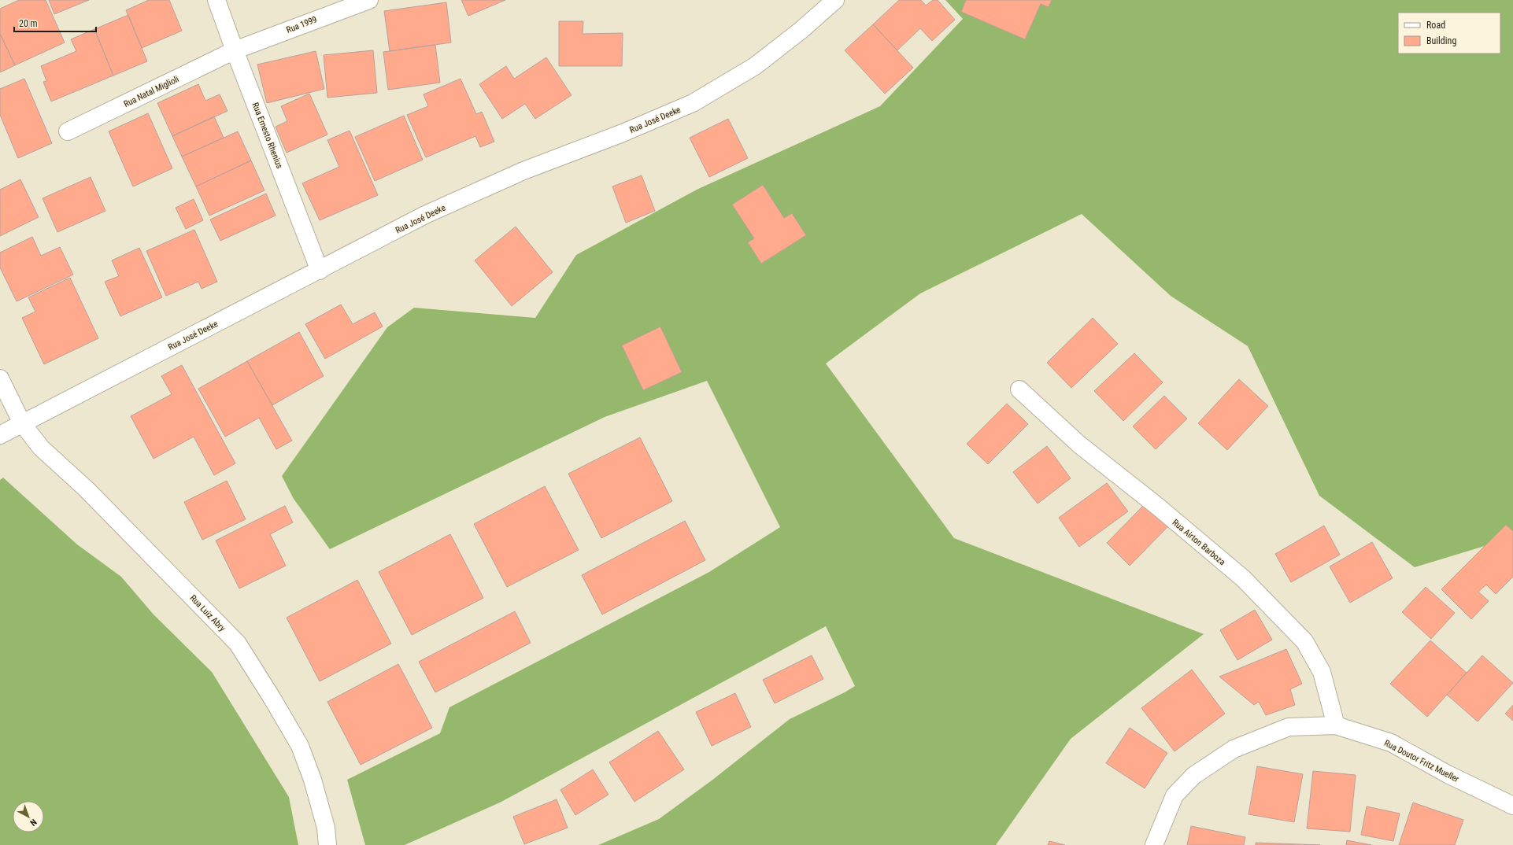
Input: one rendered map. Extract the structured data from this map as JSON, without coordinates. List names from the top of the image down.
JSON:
{
  "streets": {
    "street": [
      "Rua 1999",
      "Rua Natal Miglioli",
      "Rua José Deeke",
      "Rua Ernesto Rhenius",
      "Rua Airton Barboza",
      "Rua Luiz Abry",
      "Rua Doutor Fritz Mueller"
    ]
  },
  "crossings": [
    ["Rua 1999", "Rua Natal Miglioli"],
    ["Rua 1999", "Rua Ernesto Rhenius"],
    ["Rua Natal Miglioli", "Rua Ernesto Rhenius"],
    ["Rua José Deeke", "Rua Ernesto Rhenius"],
    ["Rua José Deeke", "Rua Luiz Abry"],
    ["Rua Airton Barboza", "Rua Doutor Fritz Mueller"]
  ],
  "legend": ["Road", "Building"],
  "scale_bar": "20 m",
  "north": "bottom right"
}
